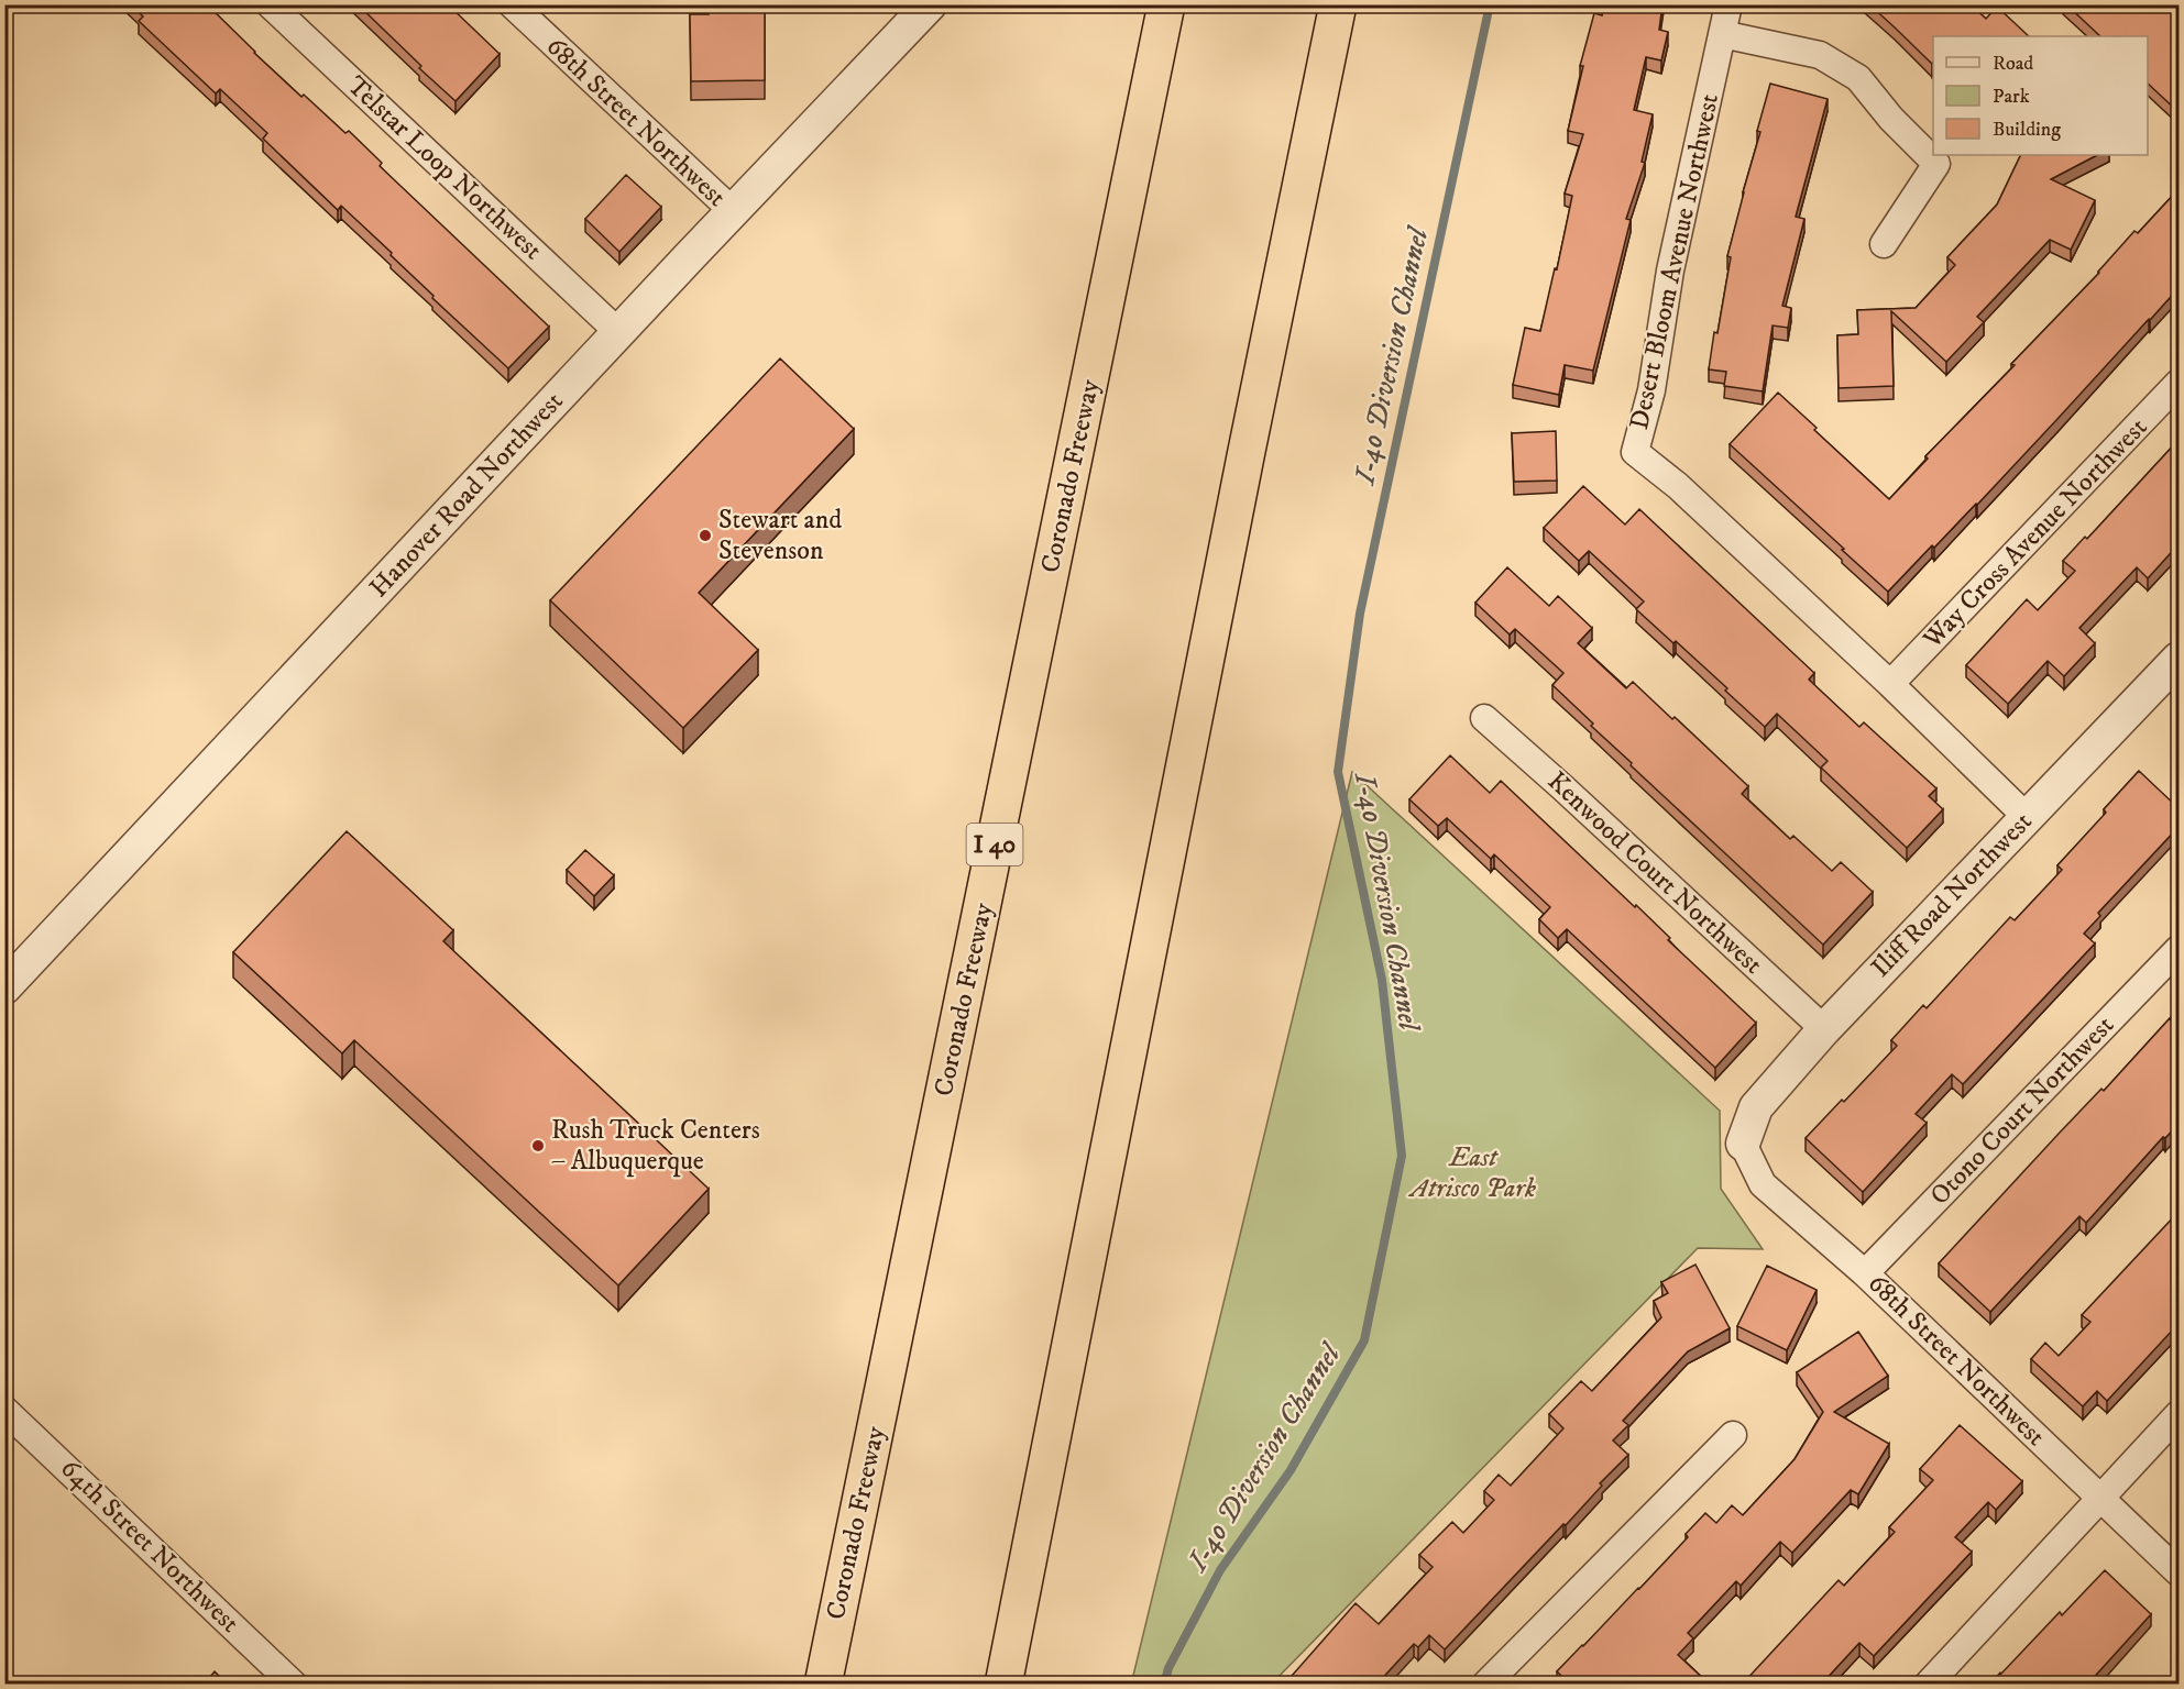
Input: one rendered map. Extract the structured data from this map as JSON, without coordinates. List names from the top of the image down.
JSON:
{
  "streets": {
    "highway": ["Coronado Freeway", "I 40"],
    "street": [
      "68th Street Northwest",
      "Telstar Loop Northwest",
      "Desert Bloom Avenue Northwest",
      "Hanover Road Northwest",
      "Way Cross Avenue Northwest",
      "Kenwood Court Northwest",
      "Iliff Road Northwest",
      "Otono Court Northwest",
      "64th Street Northwest"
    ]
  },
  "crossings": [
    ["68th Street Northwest", "Hanover Road Northwest"],
    ["68th Street Northwest", "Iliff Road Northwest"],
    ["68th Street Northwest", "Otono Court Northwest"],
    ["Telstar Loop Northwest", "Hanover Road Northwest"],
    ["Desert Bloom Avenue Northwest", "Way Cross Avenue Northwest"],
    ["Kenwood Court Northwest", "Iliff Road Northwest"]
  ],
  "water": ["I-40 Diversion Channel"],
  "parks": ["East Atrisco Park"],
  "places": ["Stewart and Stevenson", "Rush Truck Centers – Albuquerque"],
  "legend": ["Road", "Park", "Building"]
}
